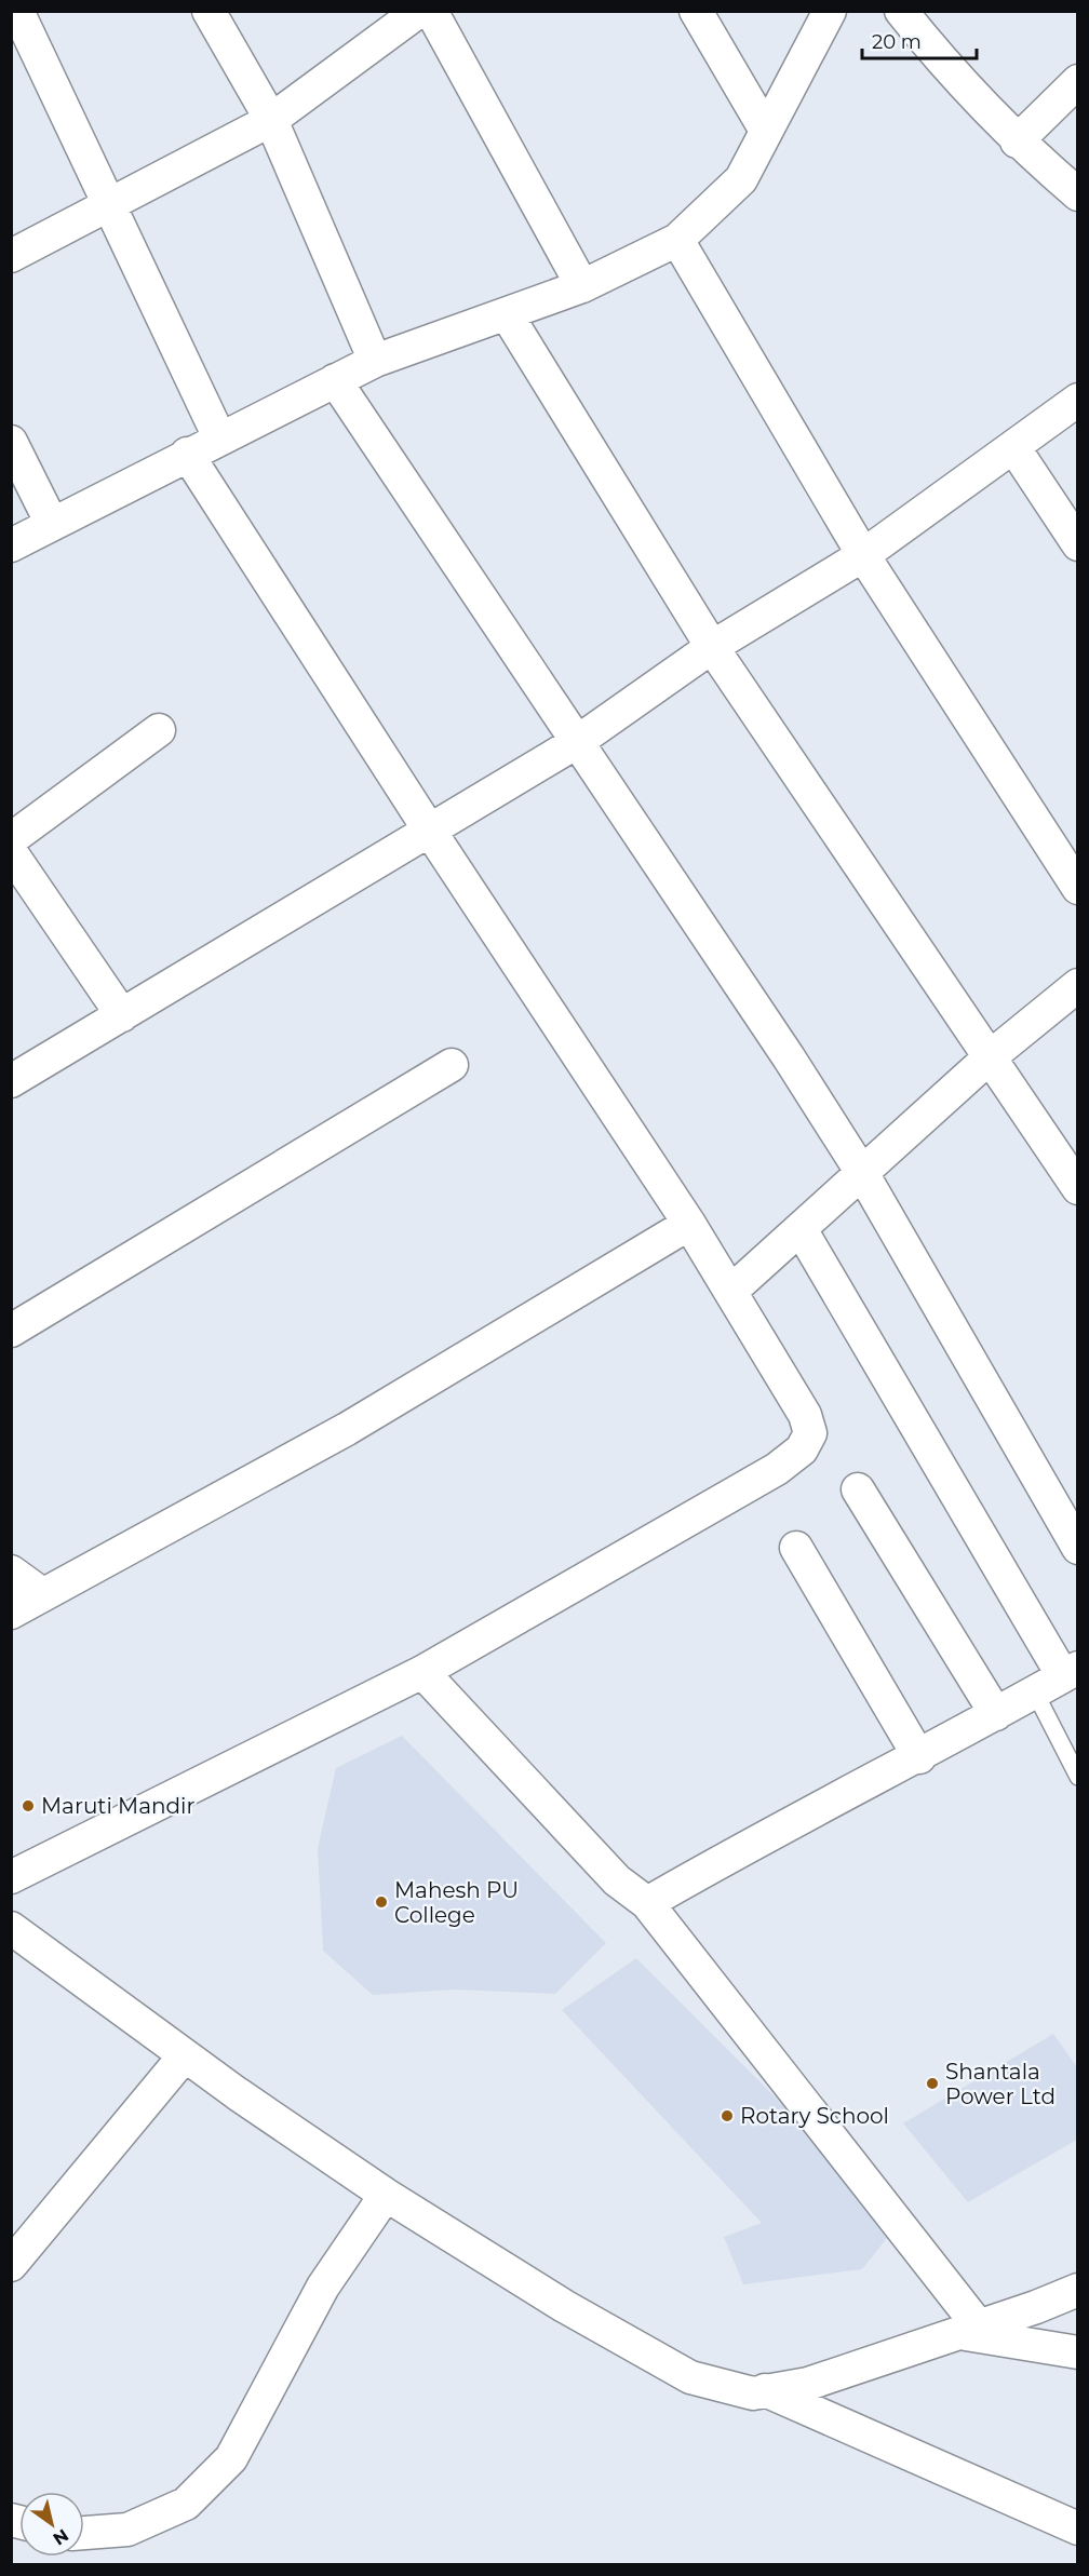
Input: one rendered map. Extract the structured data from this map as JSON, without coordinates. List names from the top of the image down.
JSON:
{
  "places": [
    "Maruti Mandir",
    "Mahesh PU College",
    "Shantala Power Ltd",
    "Rotary School"
  ],
  "scale_bar": "20 m",
  "north": "bottom right"
}
